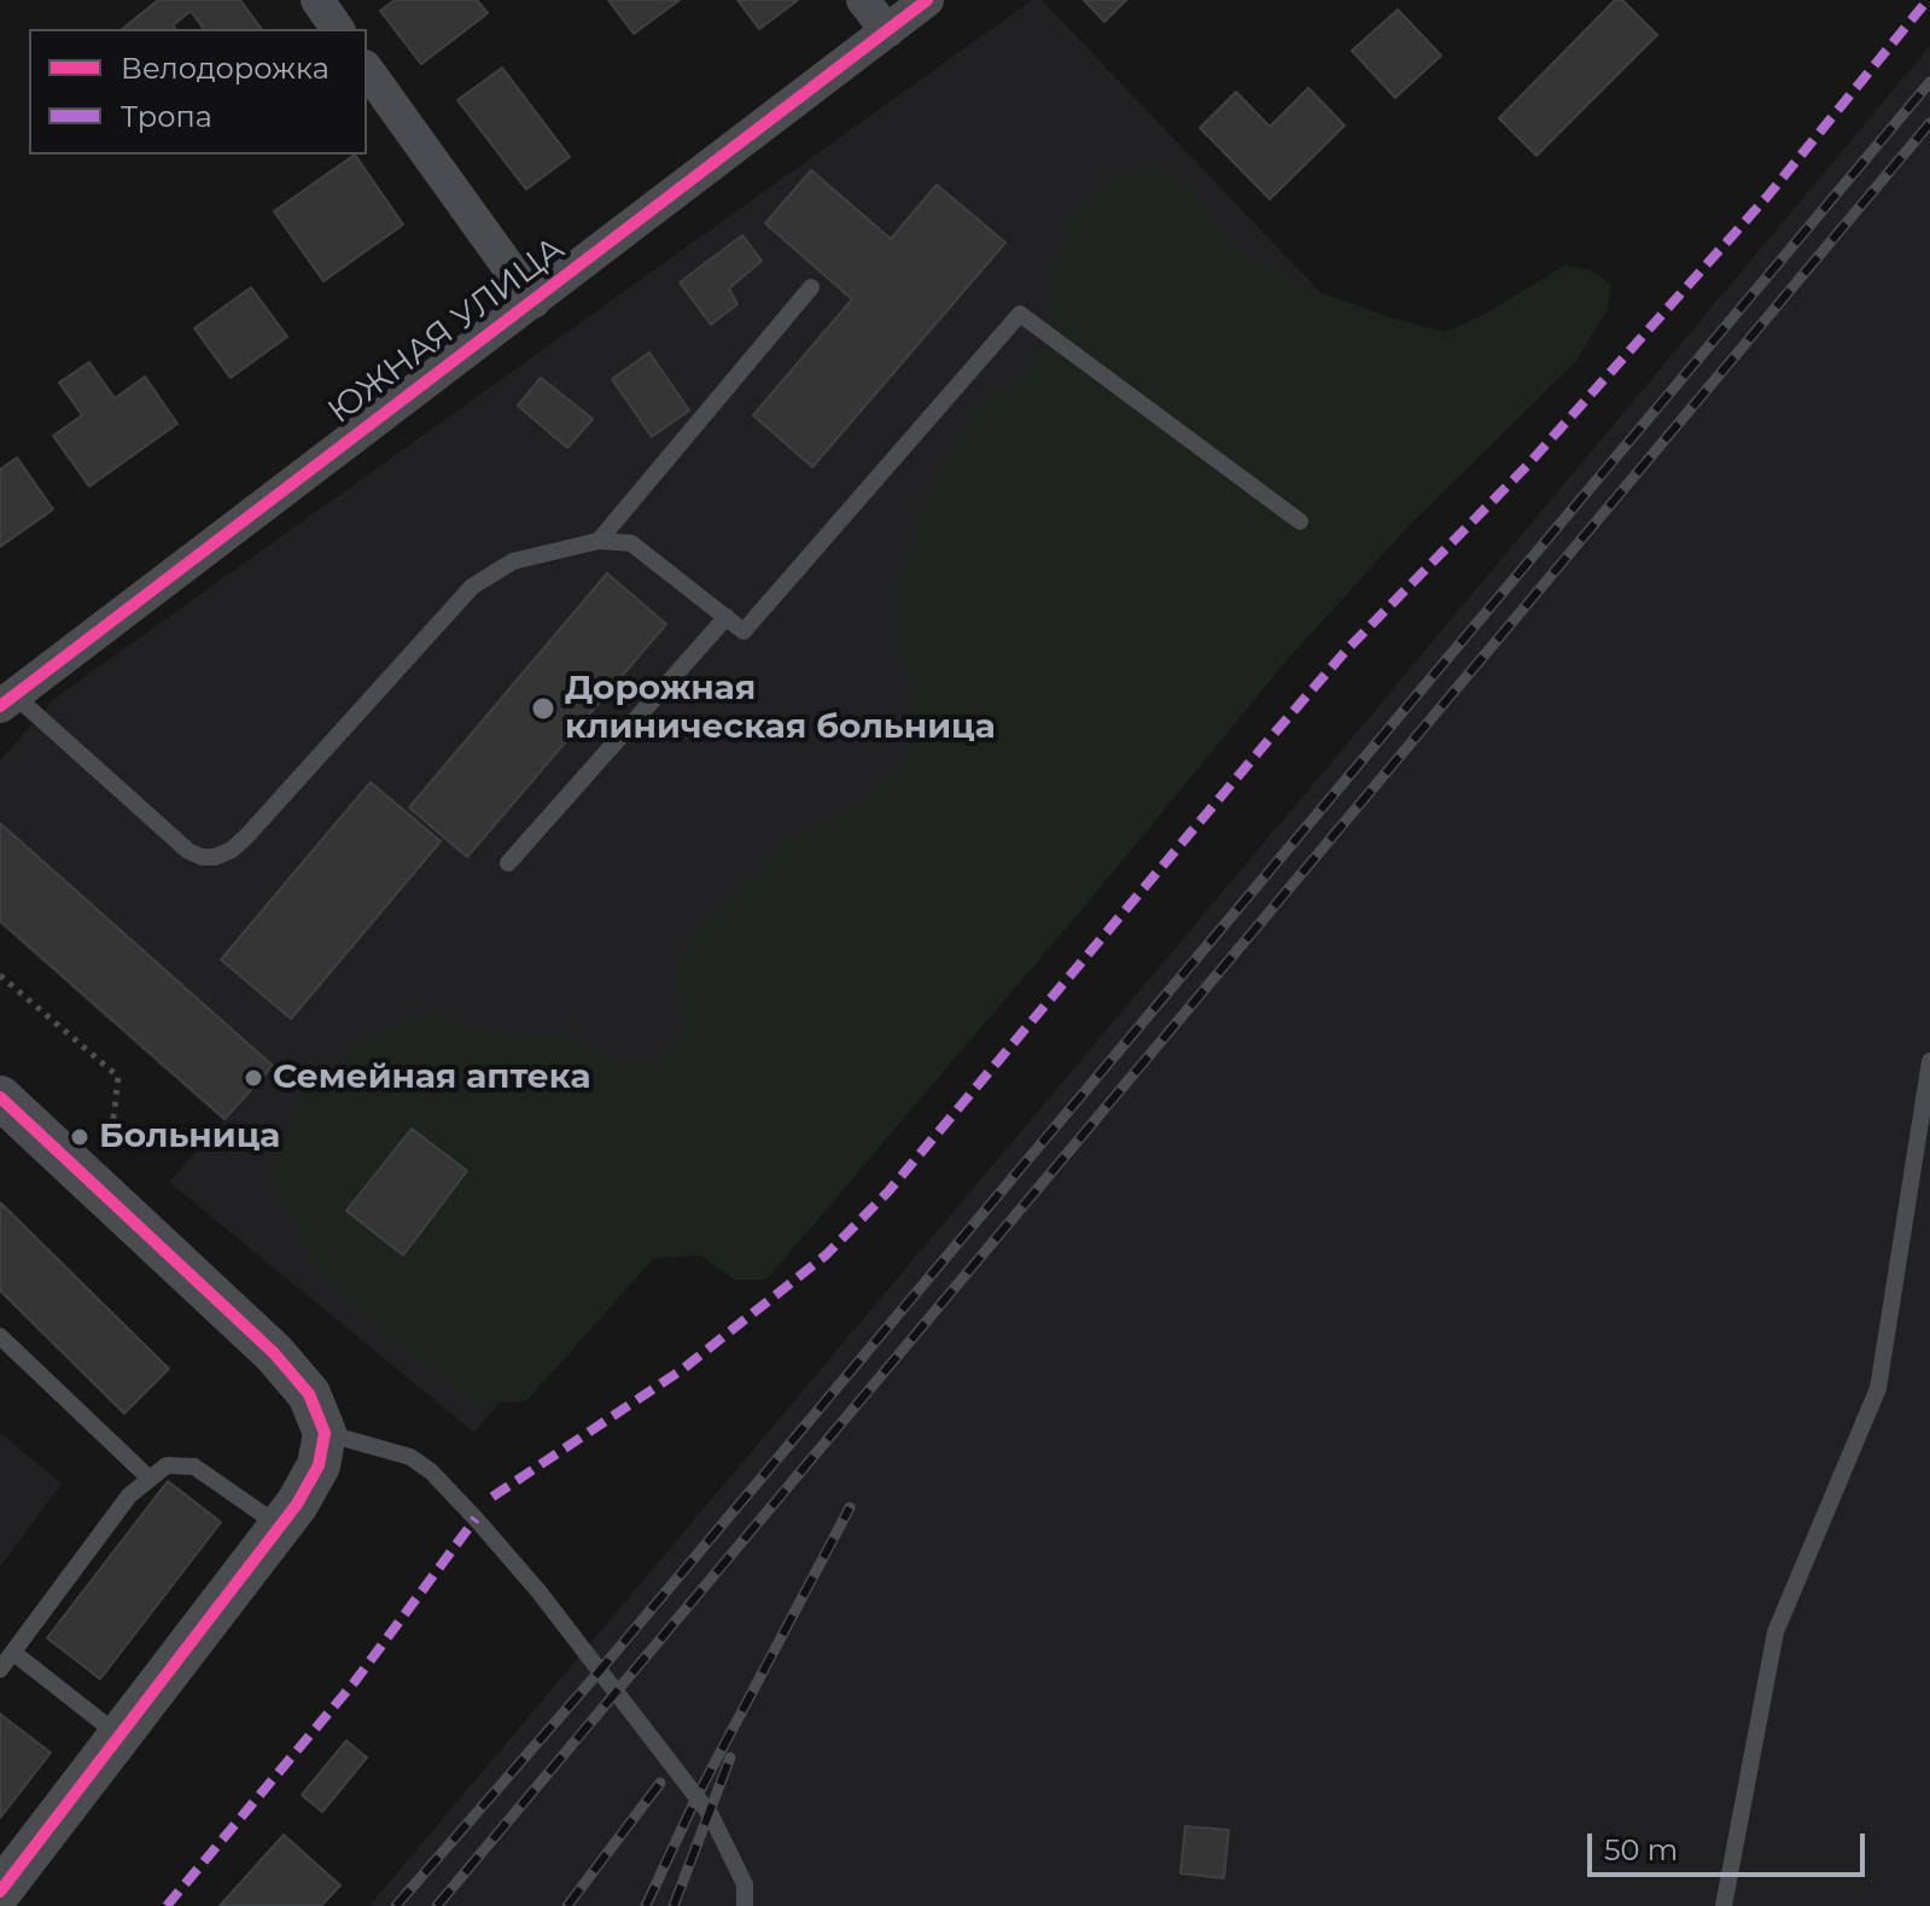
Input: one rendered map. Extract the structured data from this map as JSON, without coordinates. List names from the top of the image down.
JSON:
{
  "streets": {
    "street": ["ЮЖНАЯ УЛИЦА"]
  },
  "places": ["Дорожная клиническая больница", "Семейная аптека", "Больница"],
  "legend": ["Велодорожка", "Тропа"],
  "scale_bar": "50 m"
}
